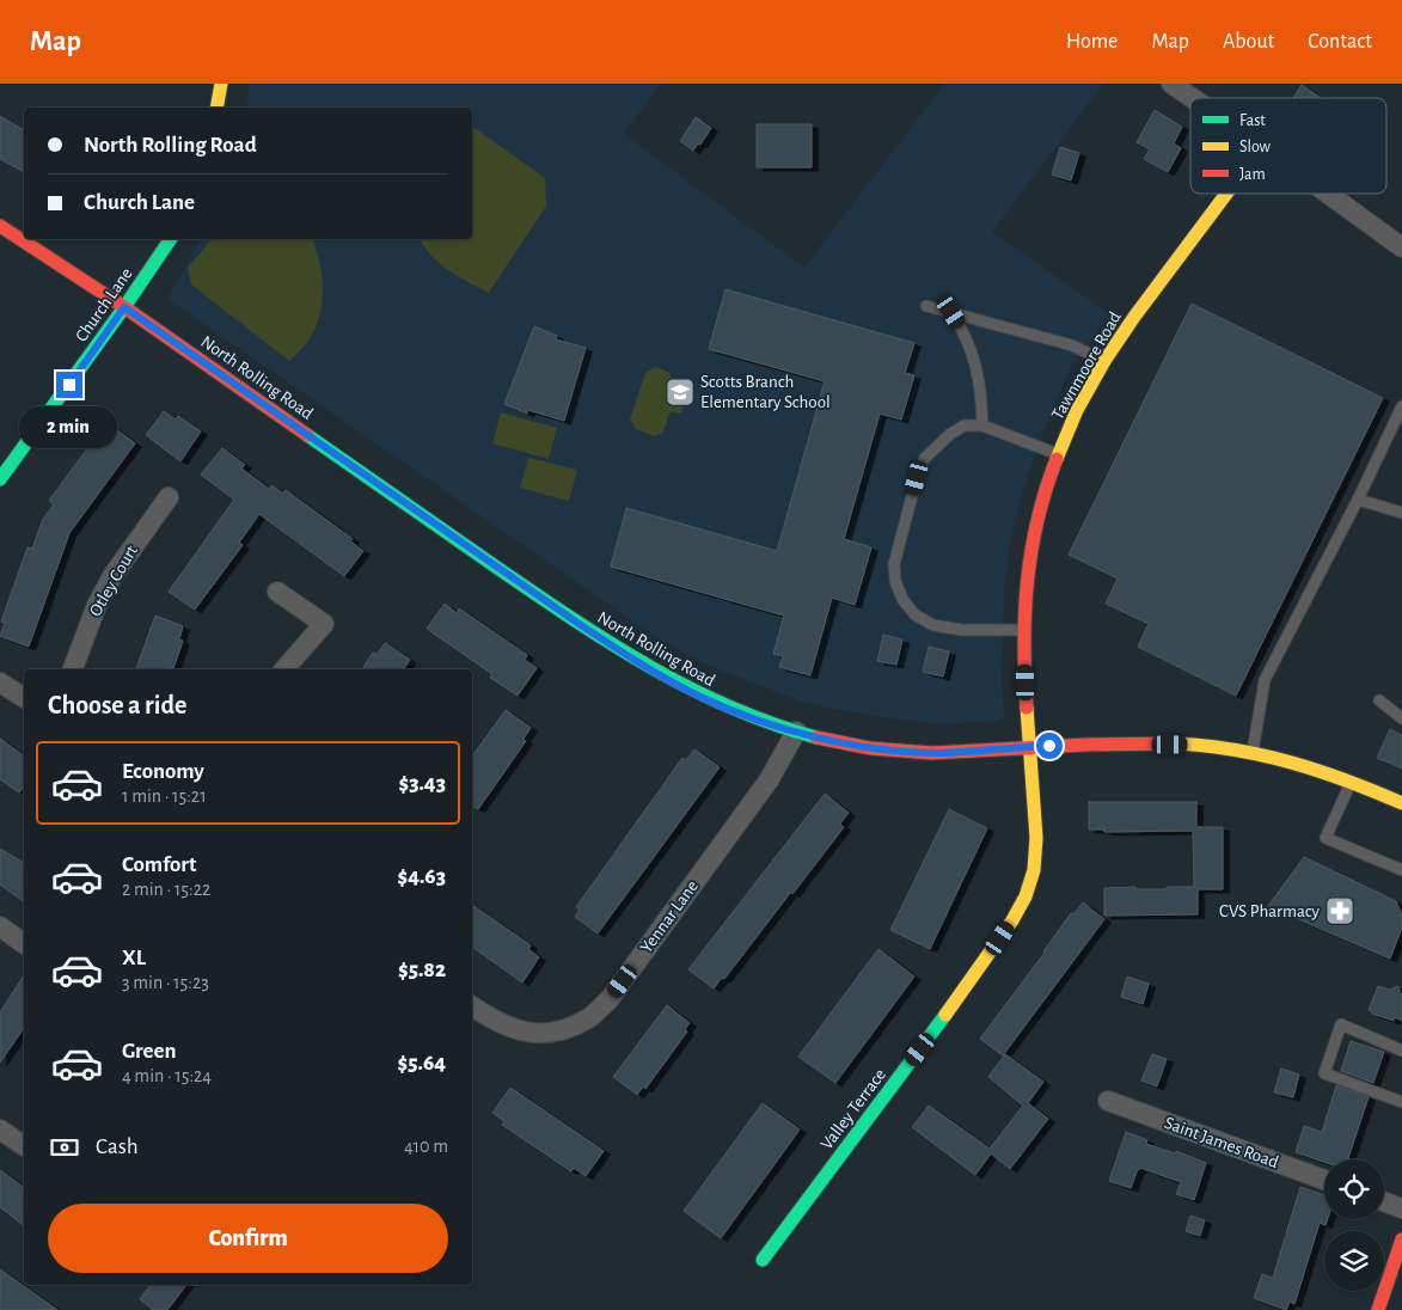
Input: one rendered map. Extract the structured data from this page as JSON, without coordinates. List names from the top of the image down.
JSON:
{
  "streets": {
    "street": [
      "Church Lane",
      "Tawnmoore Road",
      "North Rolling Road",
      "Otley Court",
      "Yennar Lane",
      "Valley Terrace",
      "Saint James Road"
    ]
  },
  "crossings": [
    ["Church Lane", "North Rolling Road"],
    ["Tawnmoore Road", "North Rolling Road"],
    ["Tawnmoore Road", "Valley Terrace"],
    ["North Rolling Road", "Yennar Lane"],
    ["North Rolling Road", "Valley Terrace"]
  ],
  "places": {
    "school or university": ["Scotts Branch Elementary School"],
    "pharmacy": ["CVS Pharmacy"]
  },
  "legend": ["Fast", "Slow", "Jam"],
  "page": {
    "header": "Map",
    "nav": [
      "Home",
      "Map",
      "About",
      "Contact"
    ],
    "banner": ["North Rolling Road", "Church Lane"],
    "bubble": "2 min",
    "heading": "Choose a ride",
    "list": [
      {
        "name": "Economy",
        "note": "1 min · 15:21",
        "value": "$3.43"
      },
      {
        "name": "Comfort",
        "note": "2 min · 15:22",
        "value": "$4.63"
      },
      {
        "name": "XL",
        "note": "3 min · 15:23",
        "value": "$5.82"
      },
      {
        "name": "Green",
        "note": "4 min · 15:24",
        "value": "$5.64"
      }
    ],
    "pay": ["Cash", "410 m"],
    "buttons": "Confirm"
  }
}
